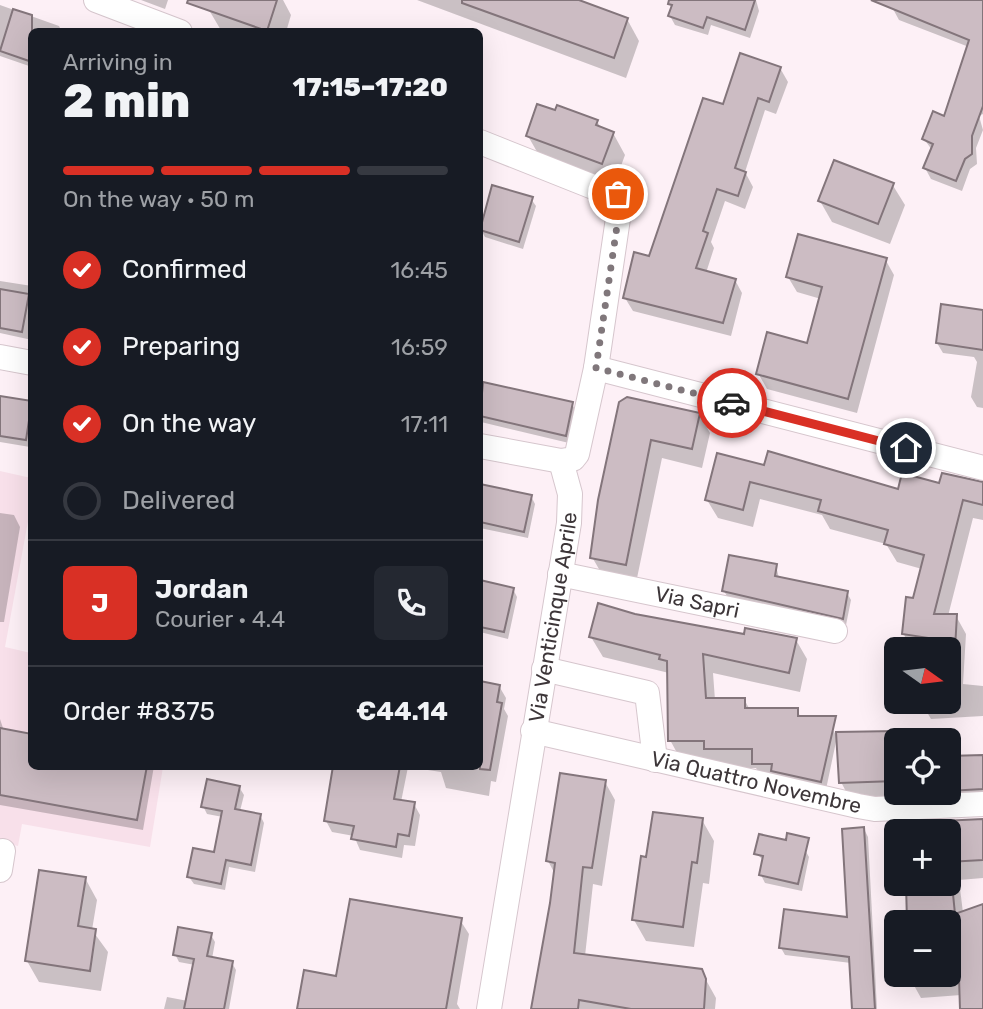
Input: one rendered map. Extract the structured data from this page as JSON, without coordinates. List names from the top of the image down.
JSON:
{
  "streets": {
    "street": ["Via Sapri", "Via Venticinque Aprile", "Via Quattro Novembre"]
  },
  "crossings": [
    ["Via Sapri", "Via Venticinque Aprile"],
    ["Via Venticinque Aprile", "Via Quattro Novembre"]
  ],
  "north": "right",
  "page": {
    "heading": ["2 min", "Arriving in", "17:15–17:20"],
    "panel": [
      "Jordan",
      "Courier · 4.4",
      "Order #8375",
      "€44.14"
    ],
    "bar": "On the way · 50 m",
    "list": [
      ["Confirmed", "16:45"],
      ["Preparing", "16:59"],
      ["On the way", "17:11"],
      "Delivered"
    ],
    "round": "J",
    "map_buttons": ["+", "−"]
  }
}
